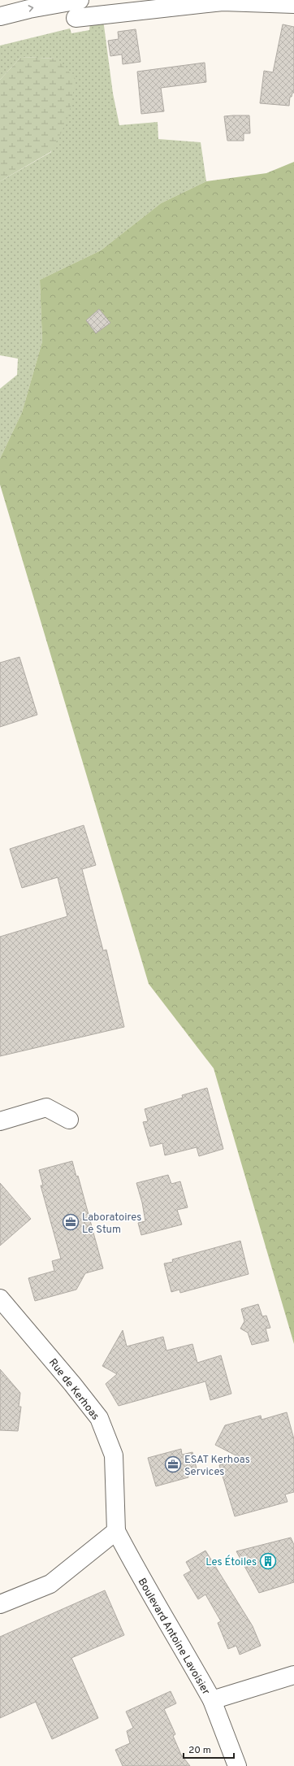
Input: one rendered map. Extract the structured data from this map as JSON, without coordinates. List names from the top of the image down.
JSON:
{
  "streets": {
    "street": ["Rue de Kerhoas", "Boulevard Antoine Lavoisier"]
  },
  "crossings": [
    ["Rue de Kerhoas", "Boulevard Antoine Lavoisier"]
  ],
  "places": {
    "office": ["Laboratoires Le Stum", "ESAT Kerhoas Services"],
    "building": ["Les Étoiles"]
  },
  "scale_bar": "20 m"
}
